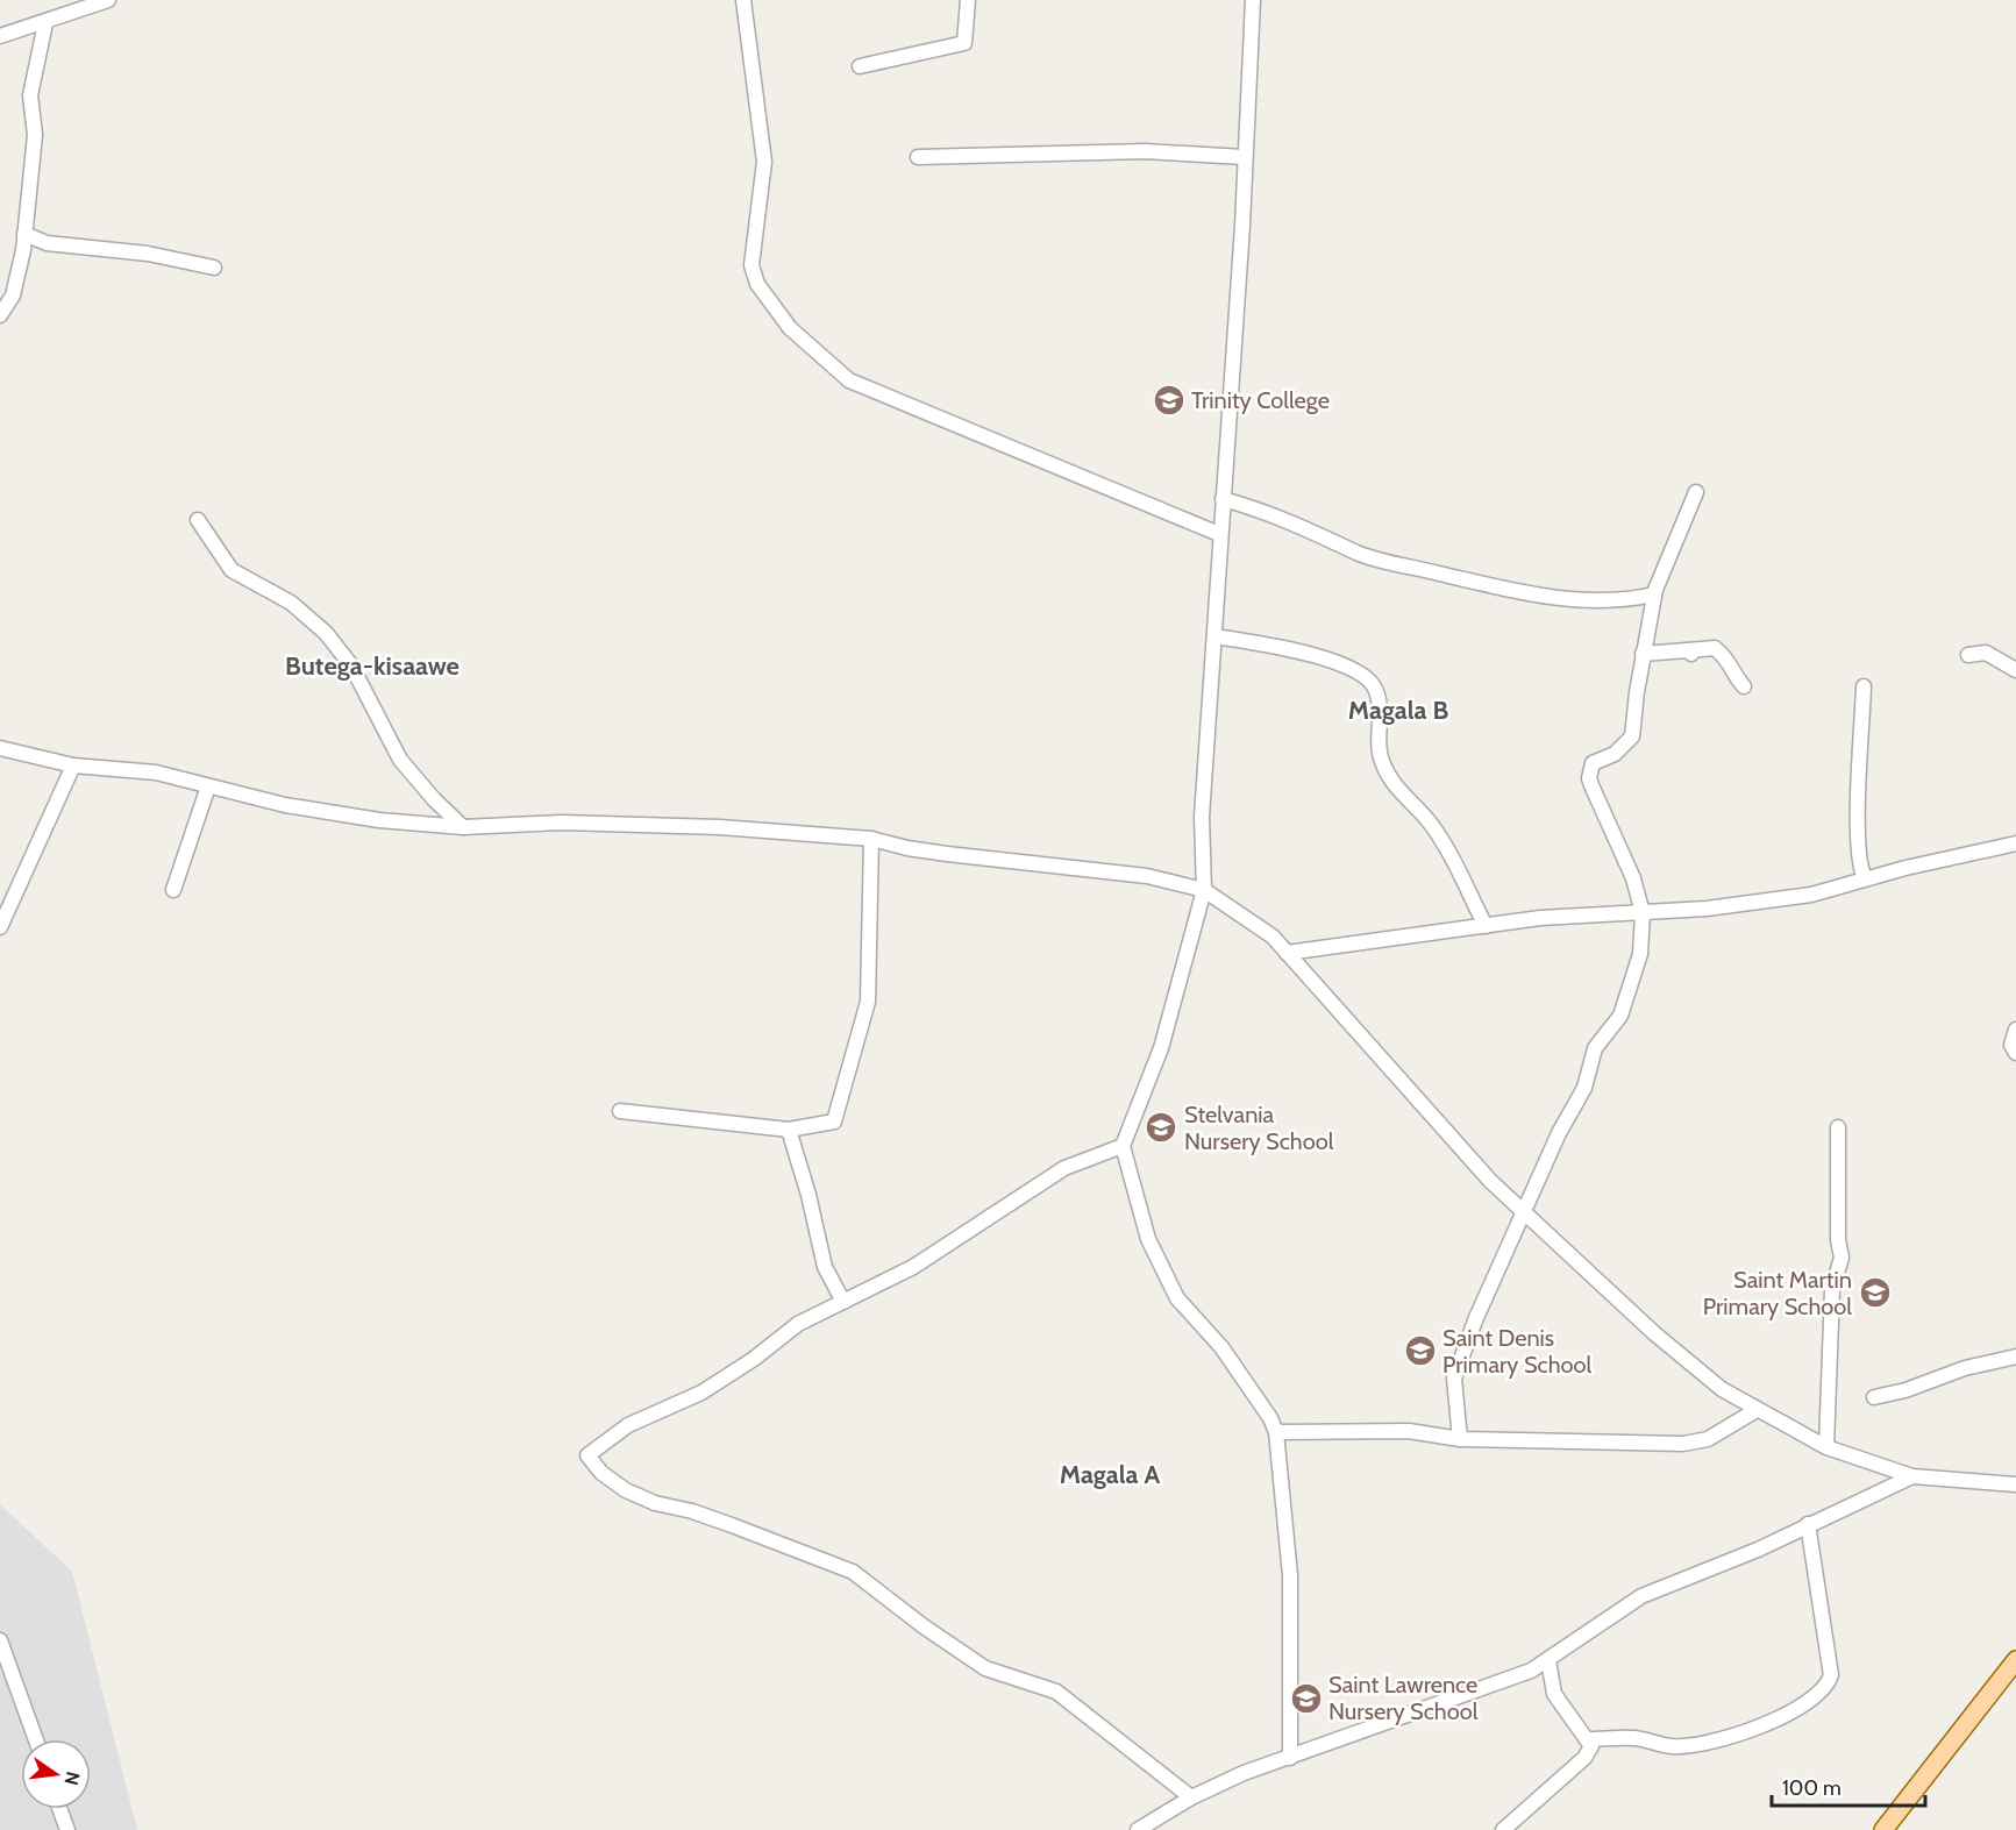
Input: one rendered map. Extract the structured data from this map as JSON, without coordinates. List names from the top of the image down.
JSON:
{
  "districts": ["Butega-kisaawe", "Magala B", "Magala A"],
  "places": {
    "school or university": [
      "Trinity College",
      "Stelvania Nursery School",
      "Saint Martin Primary School",
      "Saint Denis Primary School",
      "Saint Lawrence Nursery School"
    ]
  },
  "scale_bar": "100 m",
  "north": "right"
}
